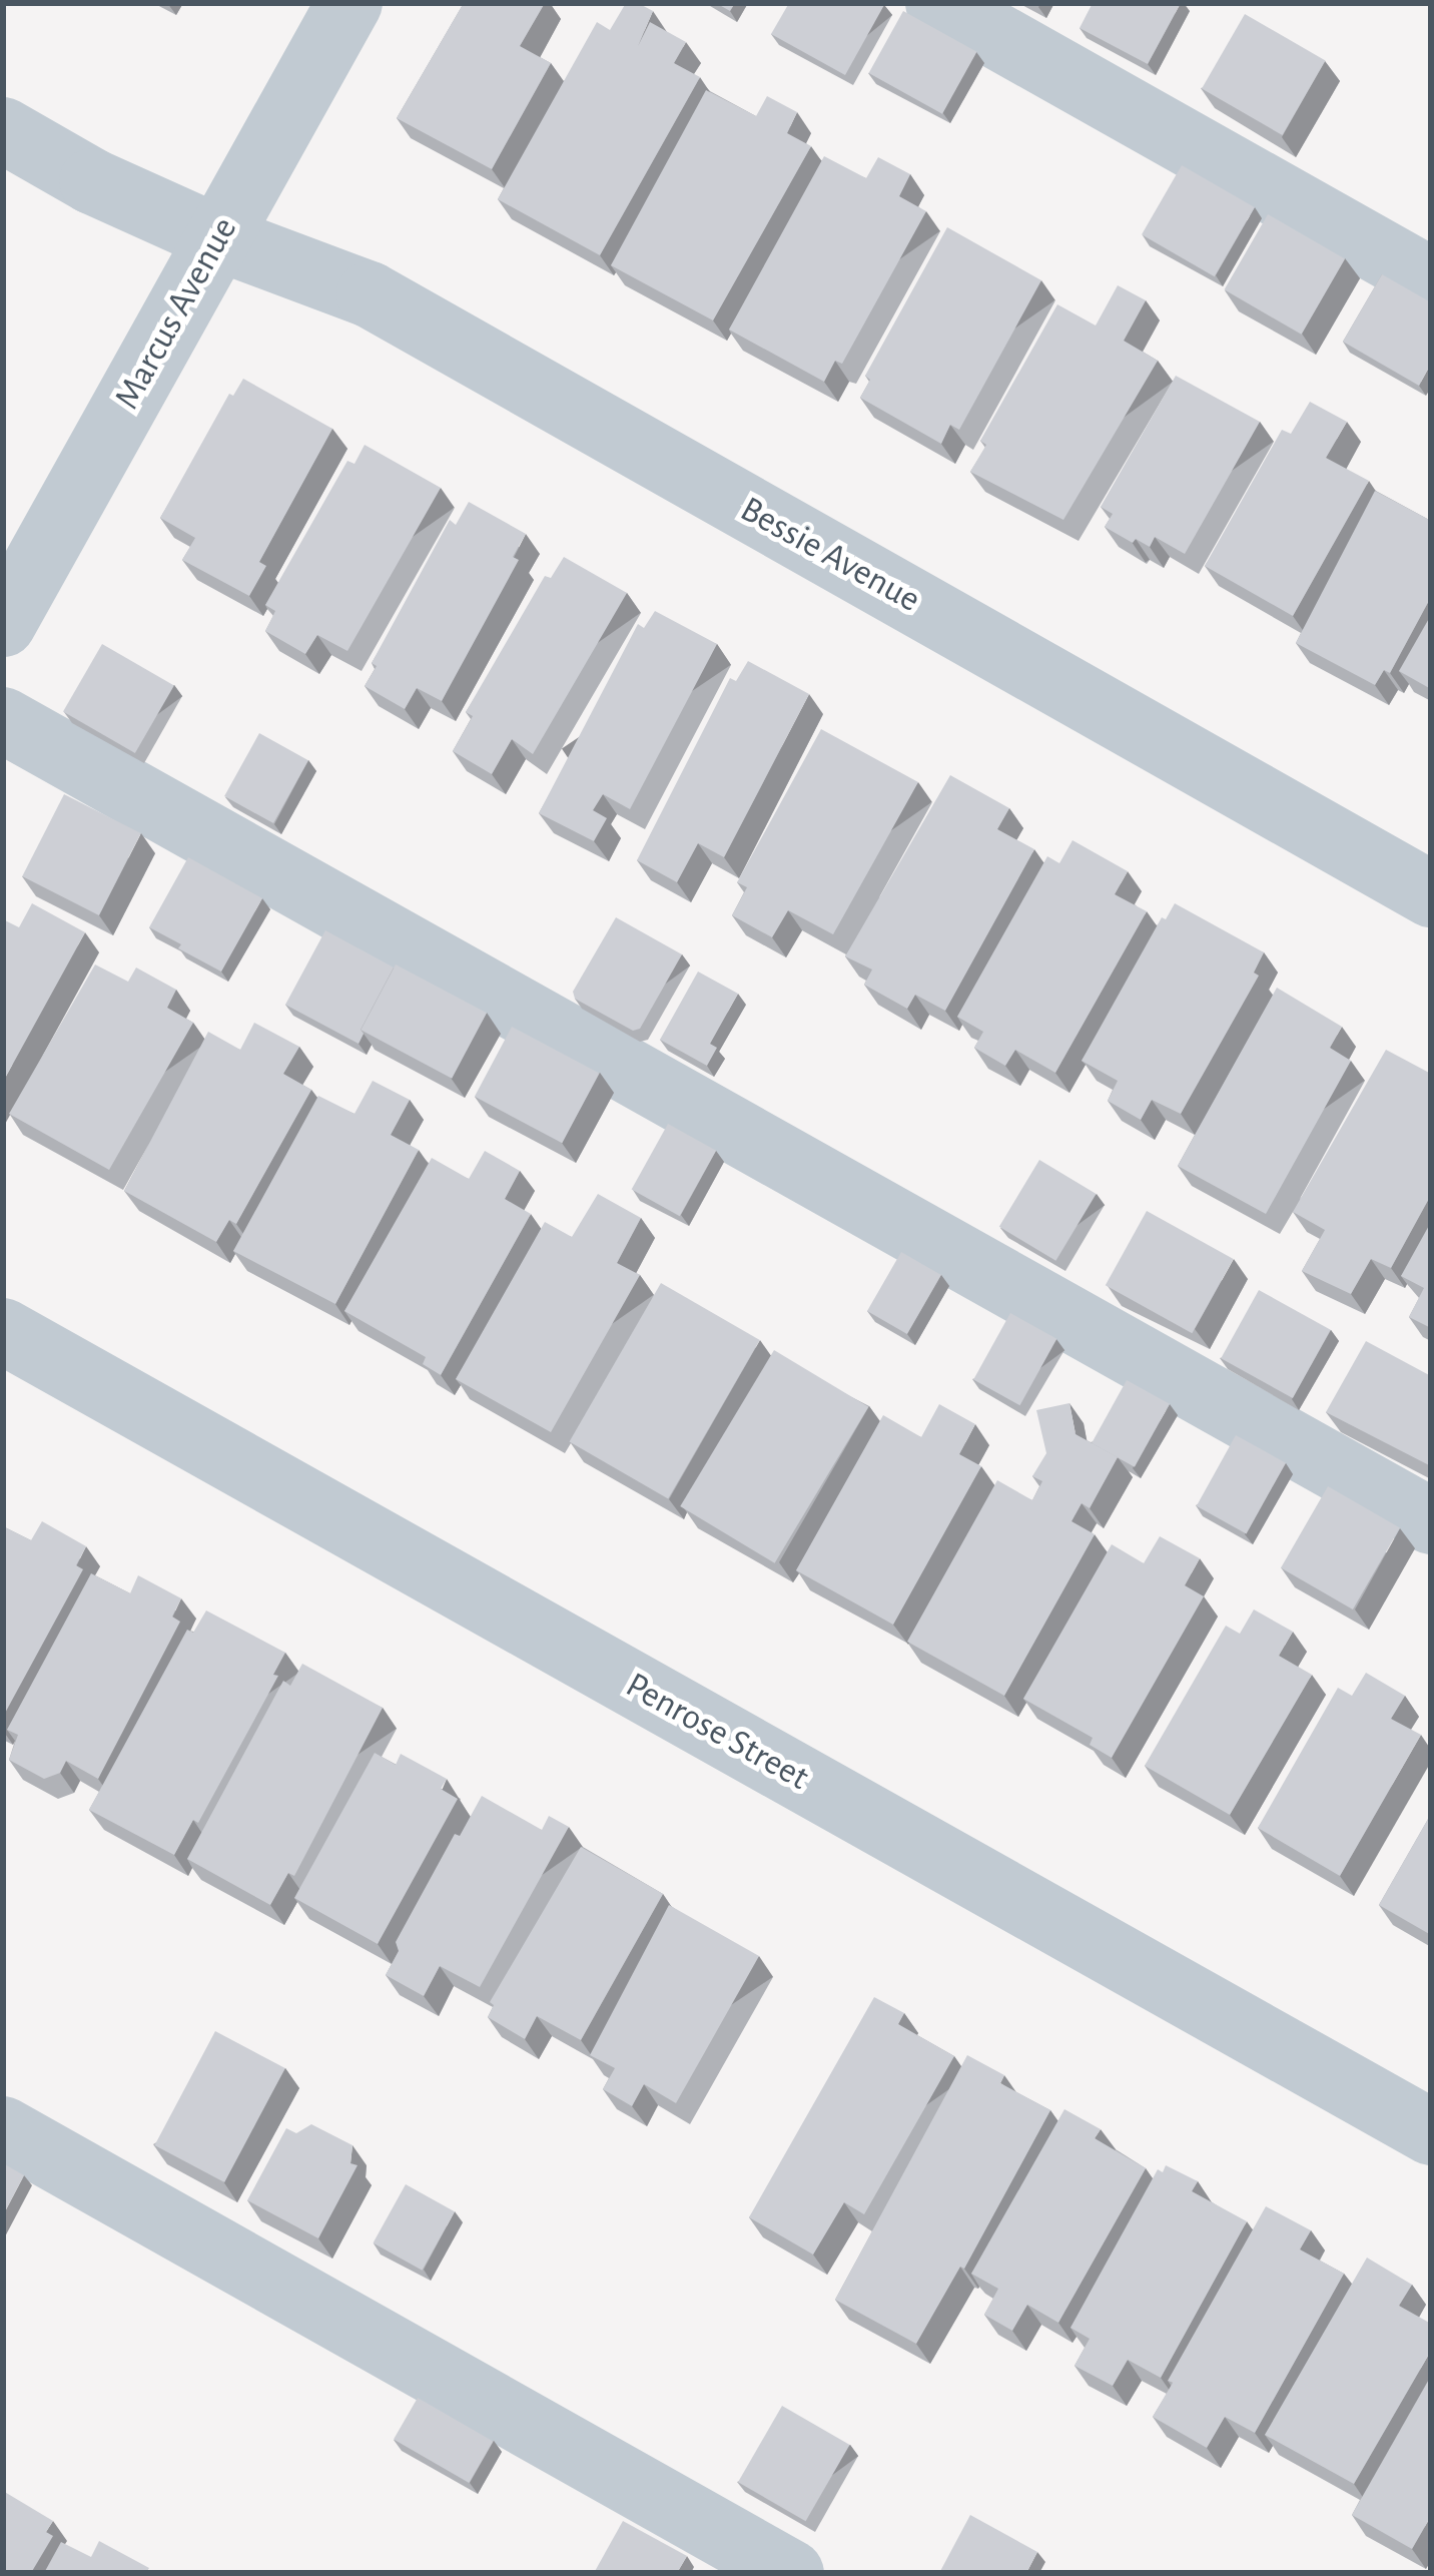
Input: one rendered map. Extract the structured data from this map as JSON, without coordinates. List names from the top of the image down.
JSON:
{
  "streets": {
    "street": ["Marcus Avenue", "Bessie Avenue", "Penrose Street"]
  },
  "crossings": [
    ["Marcus Avenue", "Bessie Avenue"]
  ]
}
